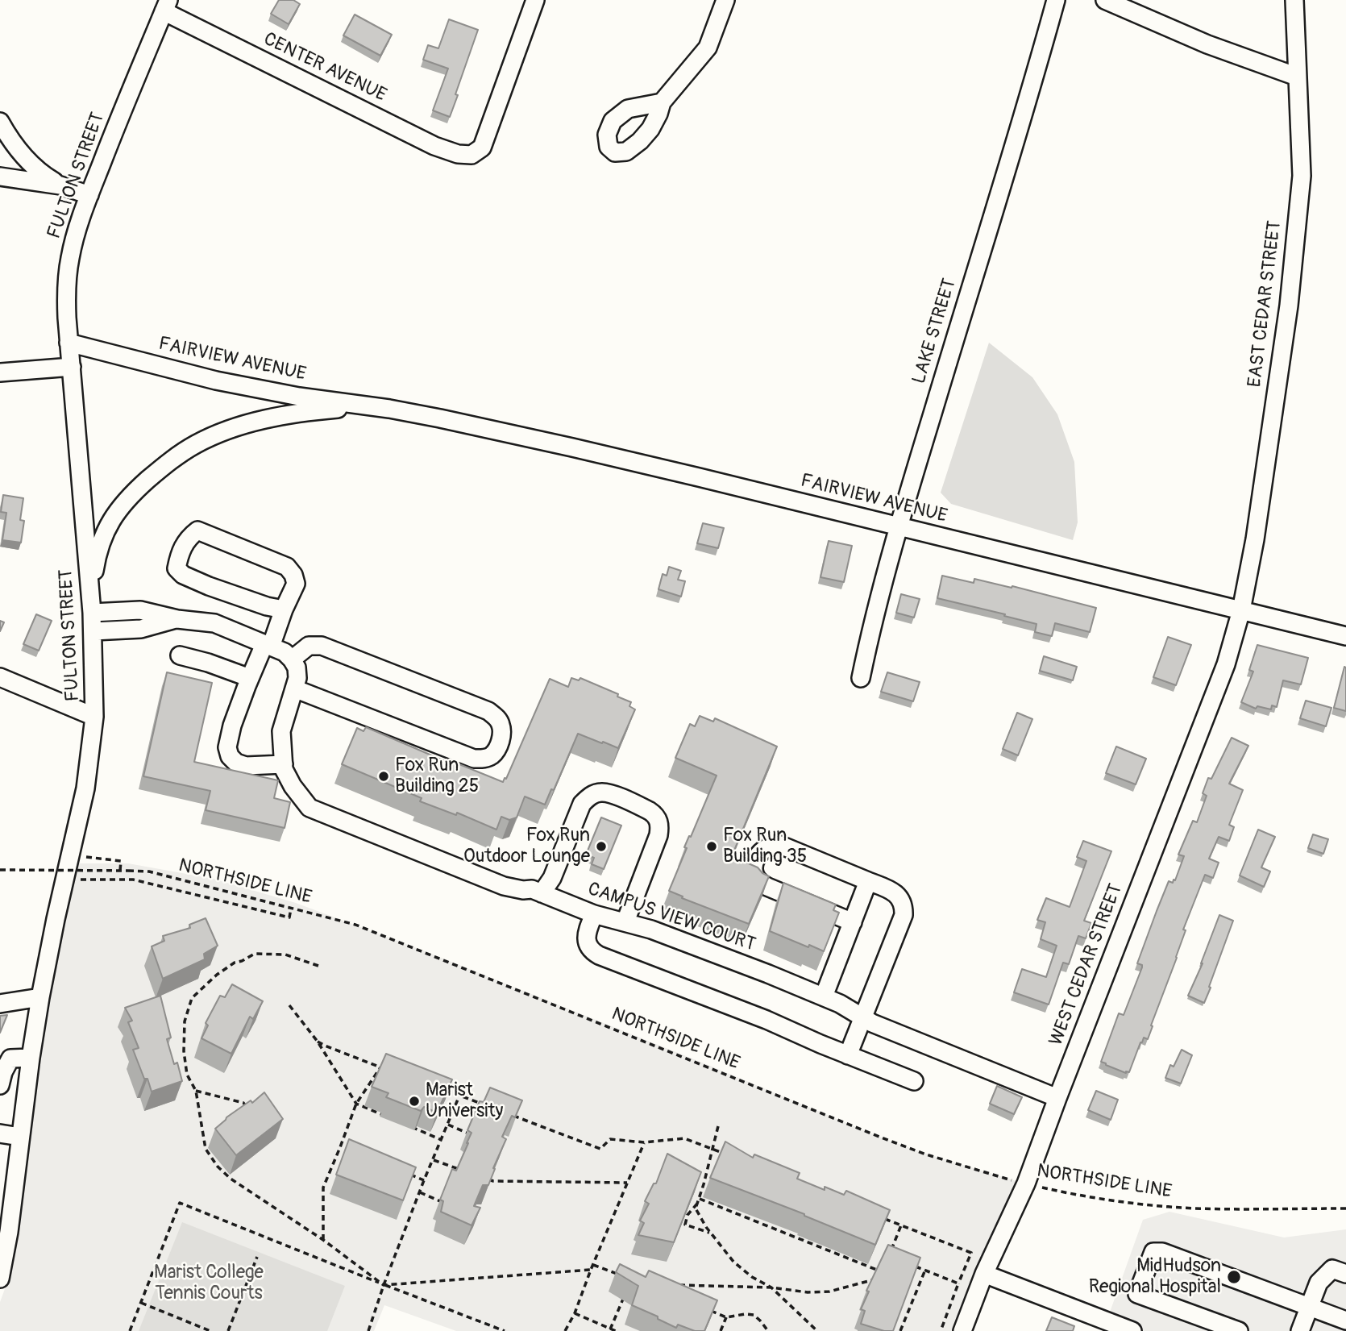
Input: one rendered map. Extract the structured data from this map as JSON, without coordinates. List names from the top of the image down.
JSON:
{
  "streets": {
    "street": [
      "CENTER AVENUE",
      "FULTON STREET",
      "EAST CEDAR STREET",
      "LAKE STREET",
      "FAIRVIEW AVENUE",
      "CAMPUS VIEW COURT",
      "WEST CEDAR STREET"
    ],
    "path": ["NORTHSIDE LINE"]
  },
  "crossings": [
    ["CENTER AVENUE", "FULTON STREET"],
    ["FULTON STREET", "FAIRVIEW AVENUE"],
    ["EAST CEDAR STREET", "FAIRVIEW AVENUE"],
    ["EAST CEDAR STREET", "WEST CEDAR STREET"],
    ["LAKE STREET", "FAIRVIEW AVENUE"],
    ["FAIRVIEW AVENUE", "WEST CEDAR STREET"],
    ["NORTHSIDE LINE", "WEST CEDAR STREET"],
    ["CAMPUS VIEW COURT", "WEST CEDAR STREET"]
  ],
  "parks": ["Marist College Tennis Courts"],
  "places": [
    "Fox Run Building 25",
    "Fox Run Outdoor Lounge",
    "Fox Run Building 35",
    "Marist University",
    "MidHudson Regional Hospital"
  ]
}
